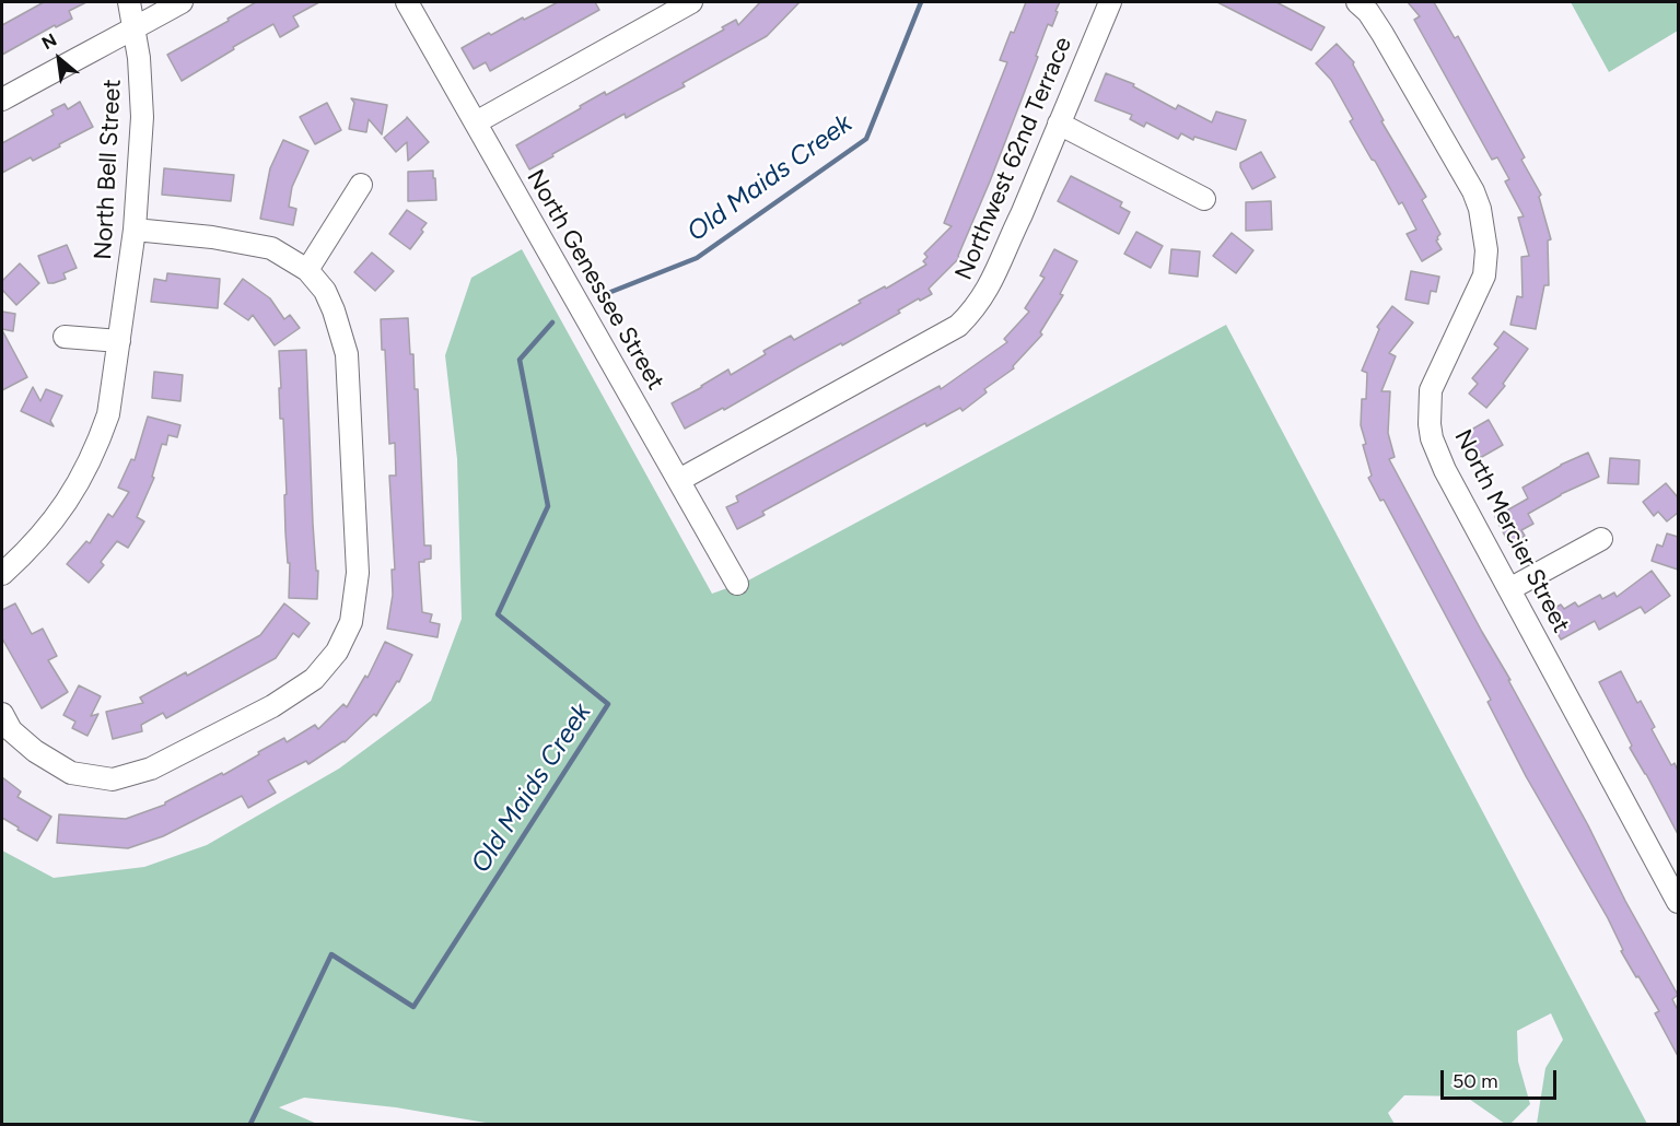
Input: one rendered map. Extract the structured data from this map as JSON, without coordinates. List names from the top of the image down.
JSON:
{
  "streets": {
    "street": [
      "Northwest 62nd Terrace",
      "North Bell Street",
      "North Genessee Street",
      "North Mercier Street"
    ]
  },
  "crossings": [
    ["Northwest 62nd Terrace", "North Genessee Street"]
  ],
  "water": ["Old Maids Creek"],
  "scale_bar": "50 m",
  "north": "top left"
}
